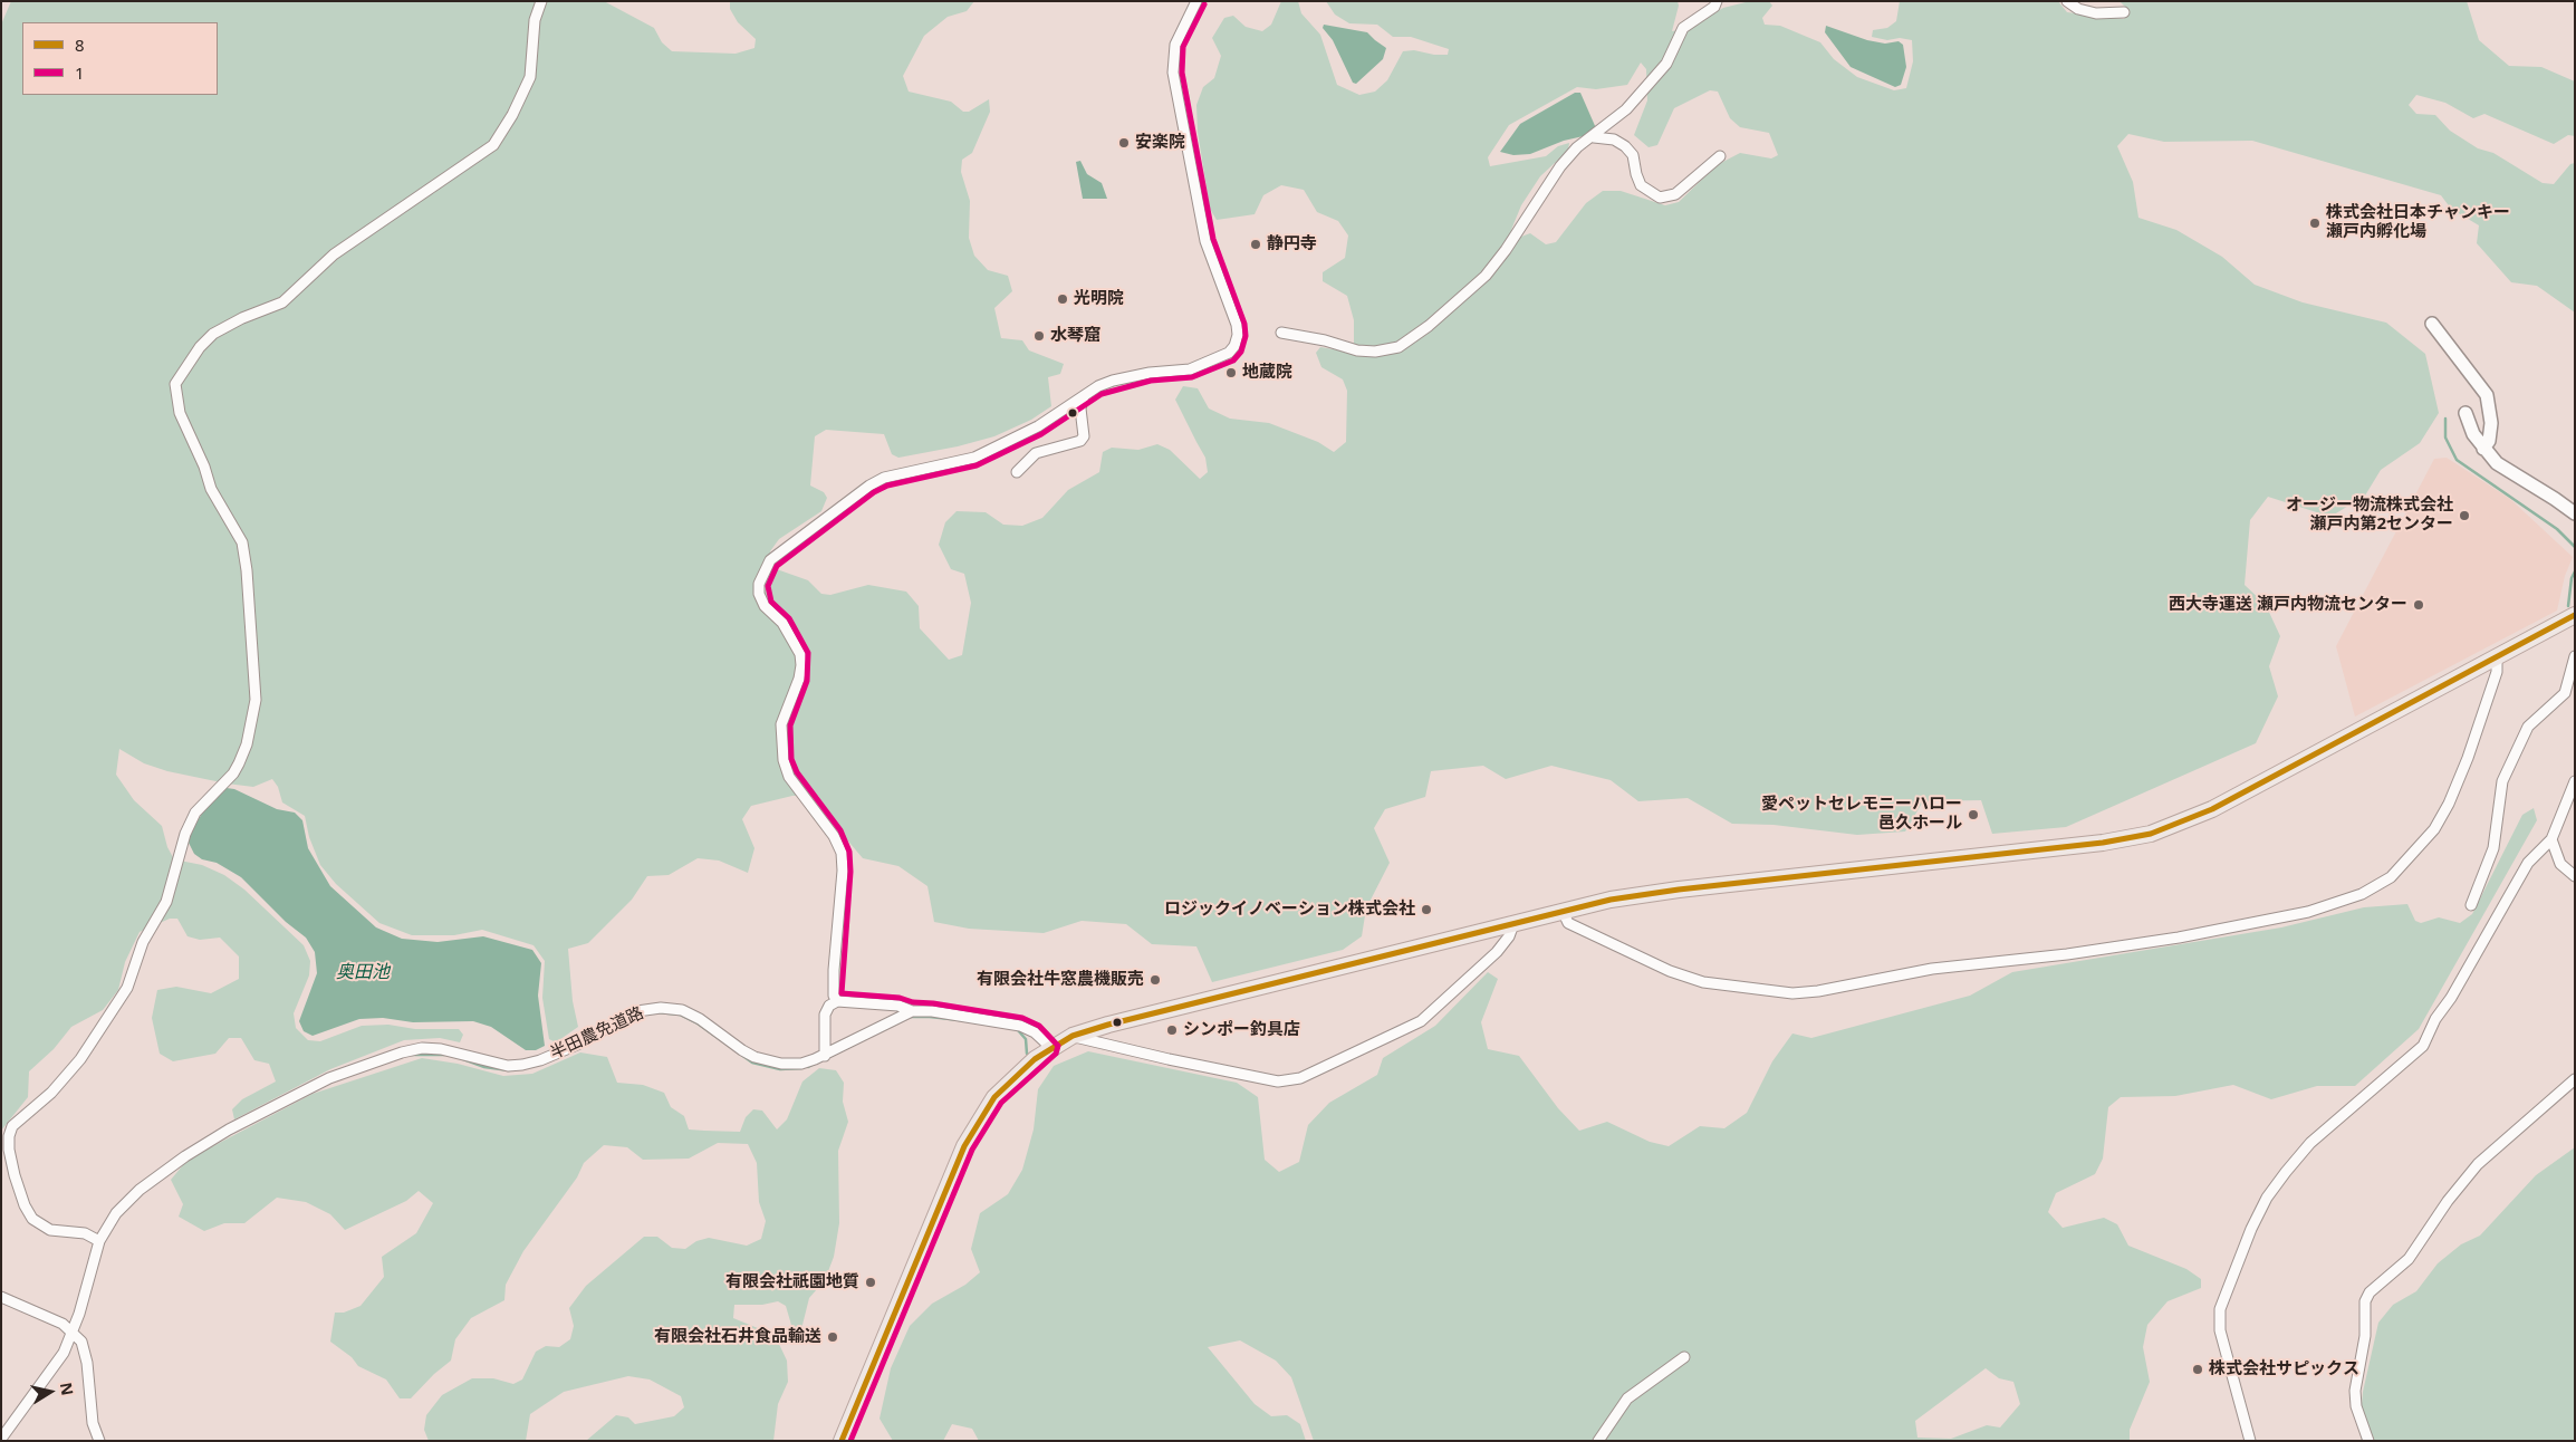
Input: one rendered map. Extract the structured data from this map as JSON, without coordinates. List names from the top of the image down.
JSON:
{
  "streets": {
    "street": ["半田農免道路"]
  },
  "water": ["奥田池"],
  "places": [
    "安楽院",
    "株式会社日本チャンキー 瀬戸内孵化場",
    "静円寺",
    "光明院",
    "水琴窟",
    "地蔵院",
    "オージー物流株式会社 瀬戸内第2センター",
    "西大寺運送 瀬戸内物流センター",
    "愛ペットセレモニーハロー 邑久ホール",
    "ロジックイノベーション株式会社",
    "有限会社牛窓農機販売",
    "シンポー釣具店",
    "有限会社祇園地質",
    "有限会社石井食品輸送",
    "株式会社サピックス"
  ],
  "lines": ["transit line 1", "transit line 8"],
  "legend": ["8", "1"],
  "north": "right"
}
